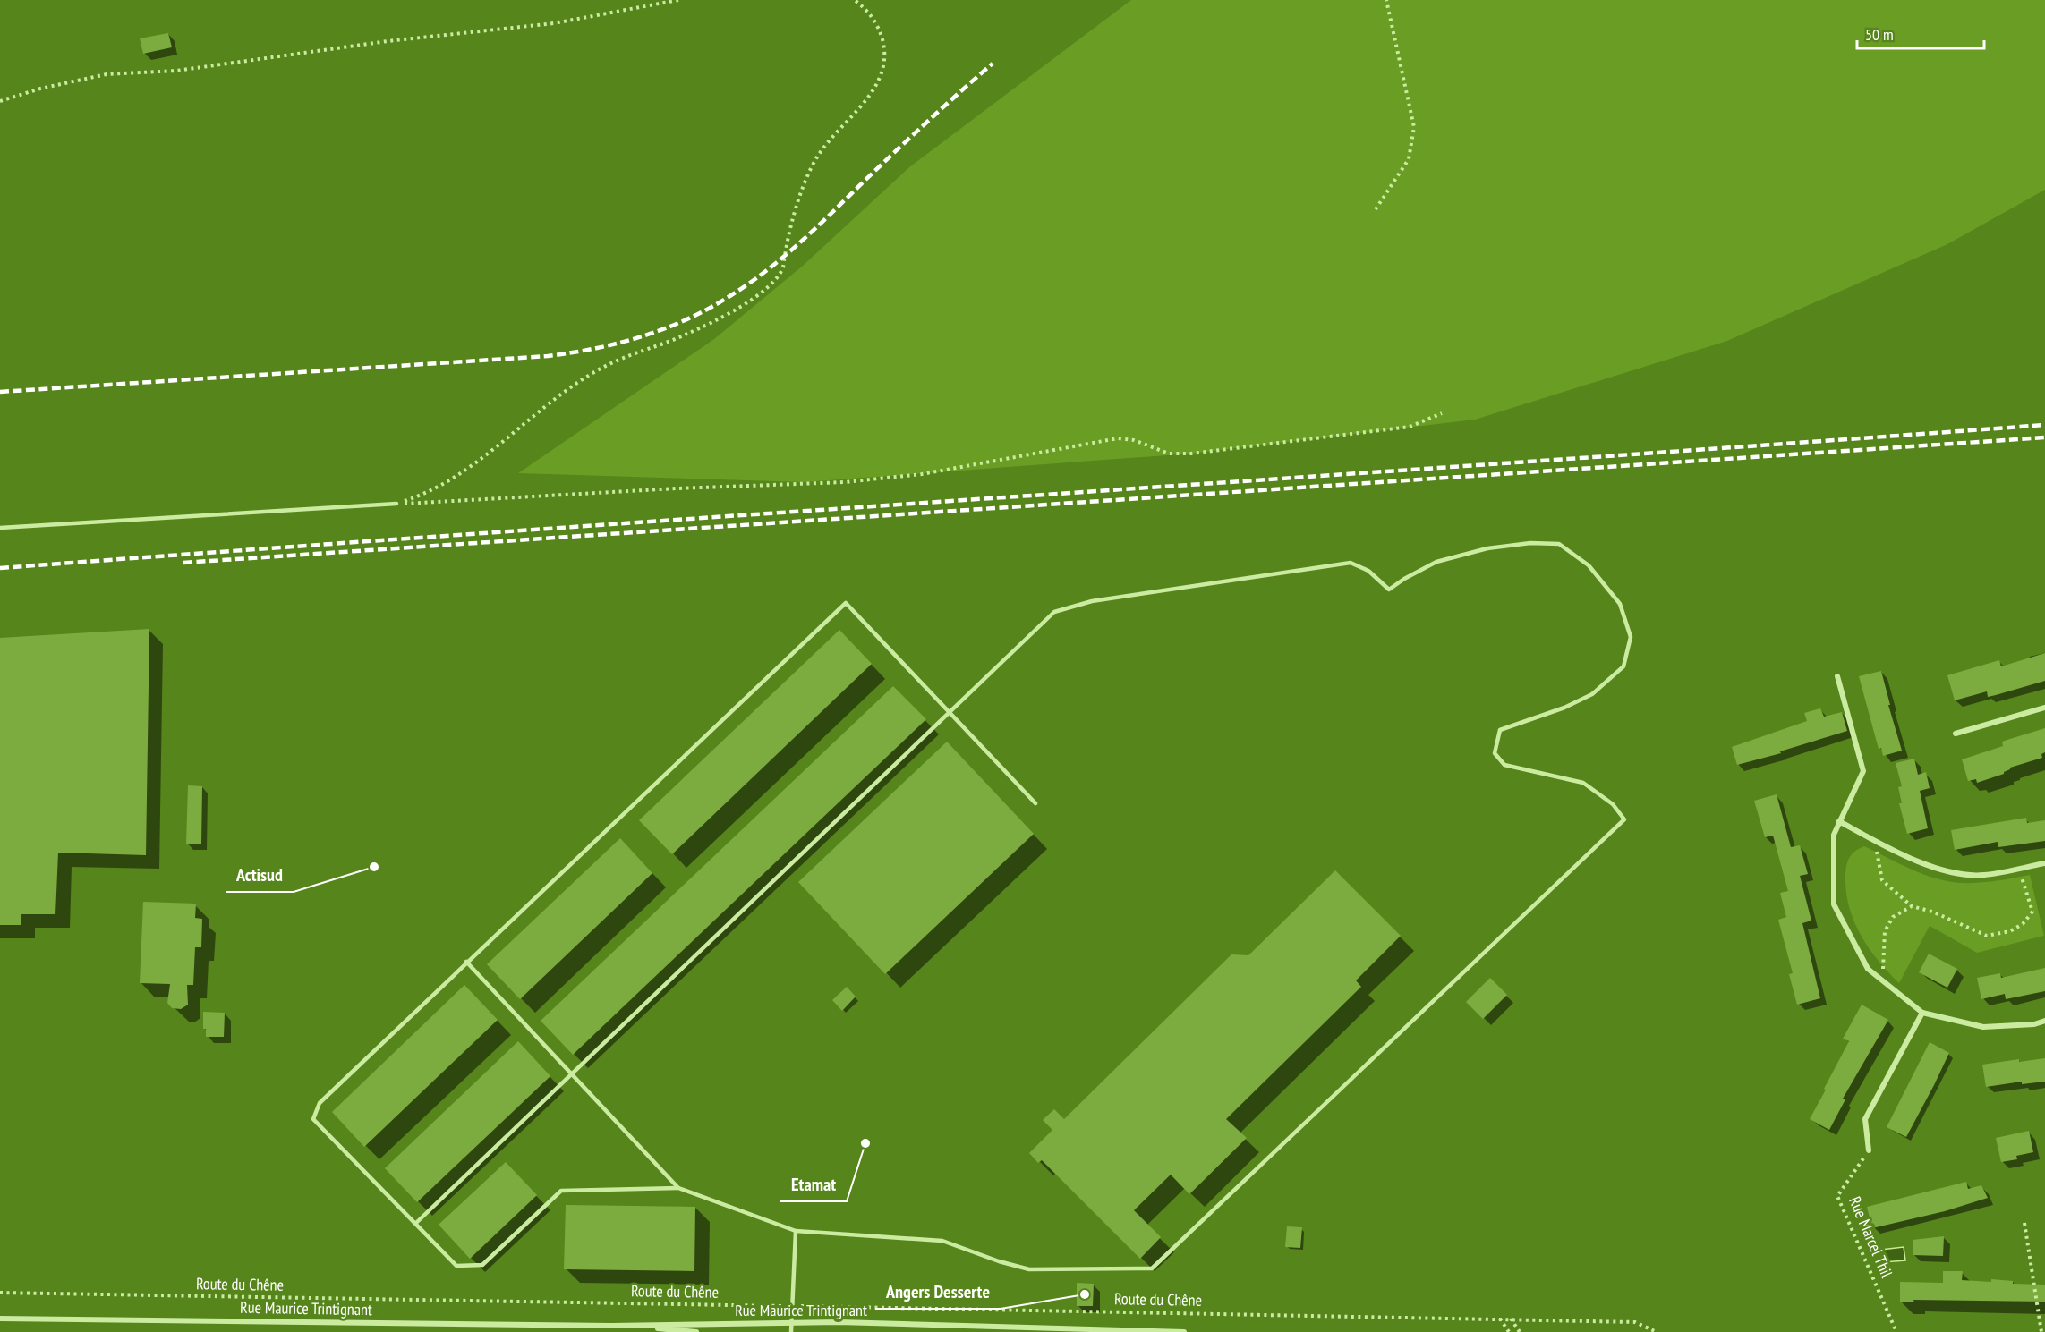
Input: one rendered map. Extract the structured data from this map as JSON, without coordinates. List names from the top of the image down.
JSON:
{
  "streets": {
    "street": ["Rue Maurice Trintignant"],
    "path": ["Rue Marcel Thil", "Route du Chêne"]
  },
  "places": ["Actisud", "Etamat", "Angers Desserte"],
  "scale_bar": "50 m"
}
